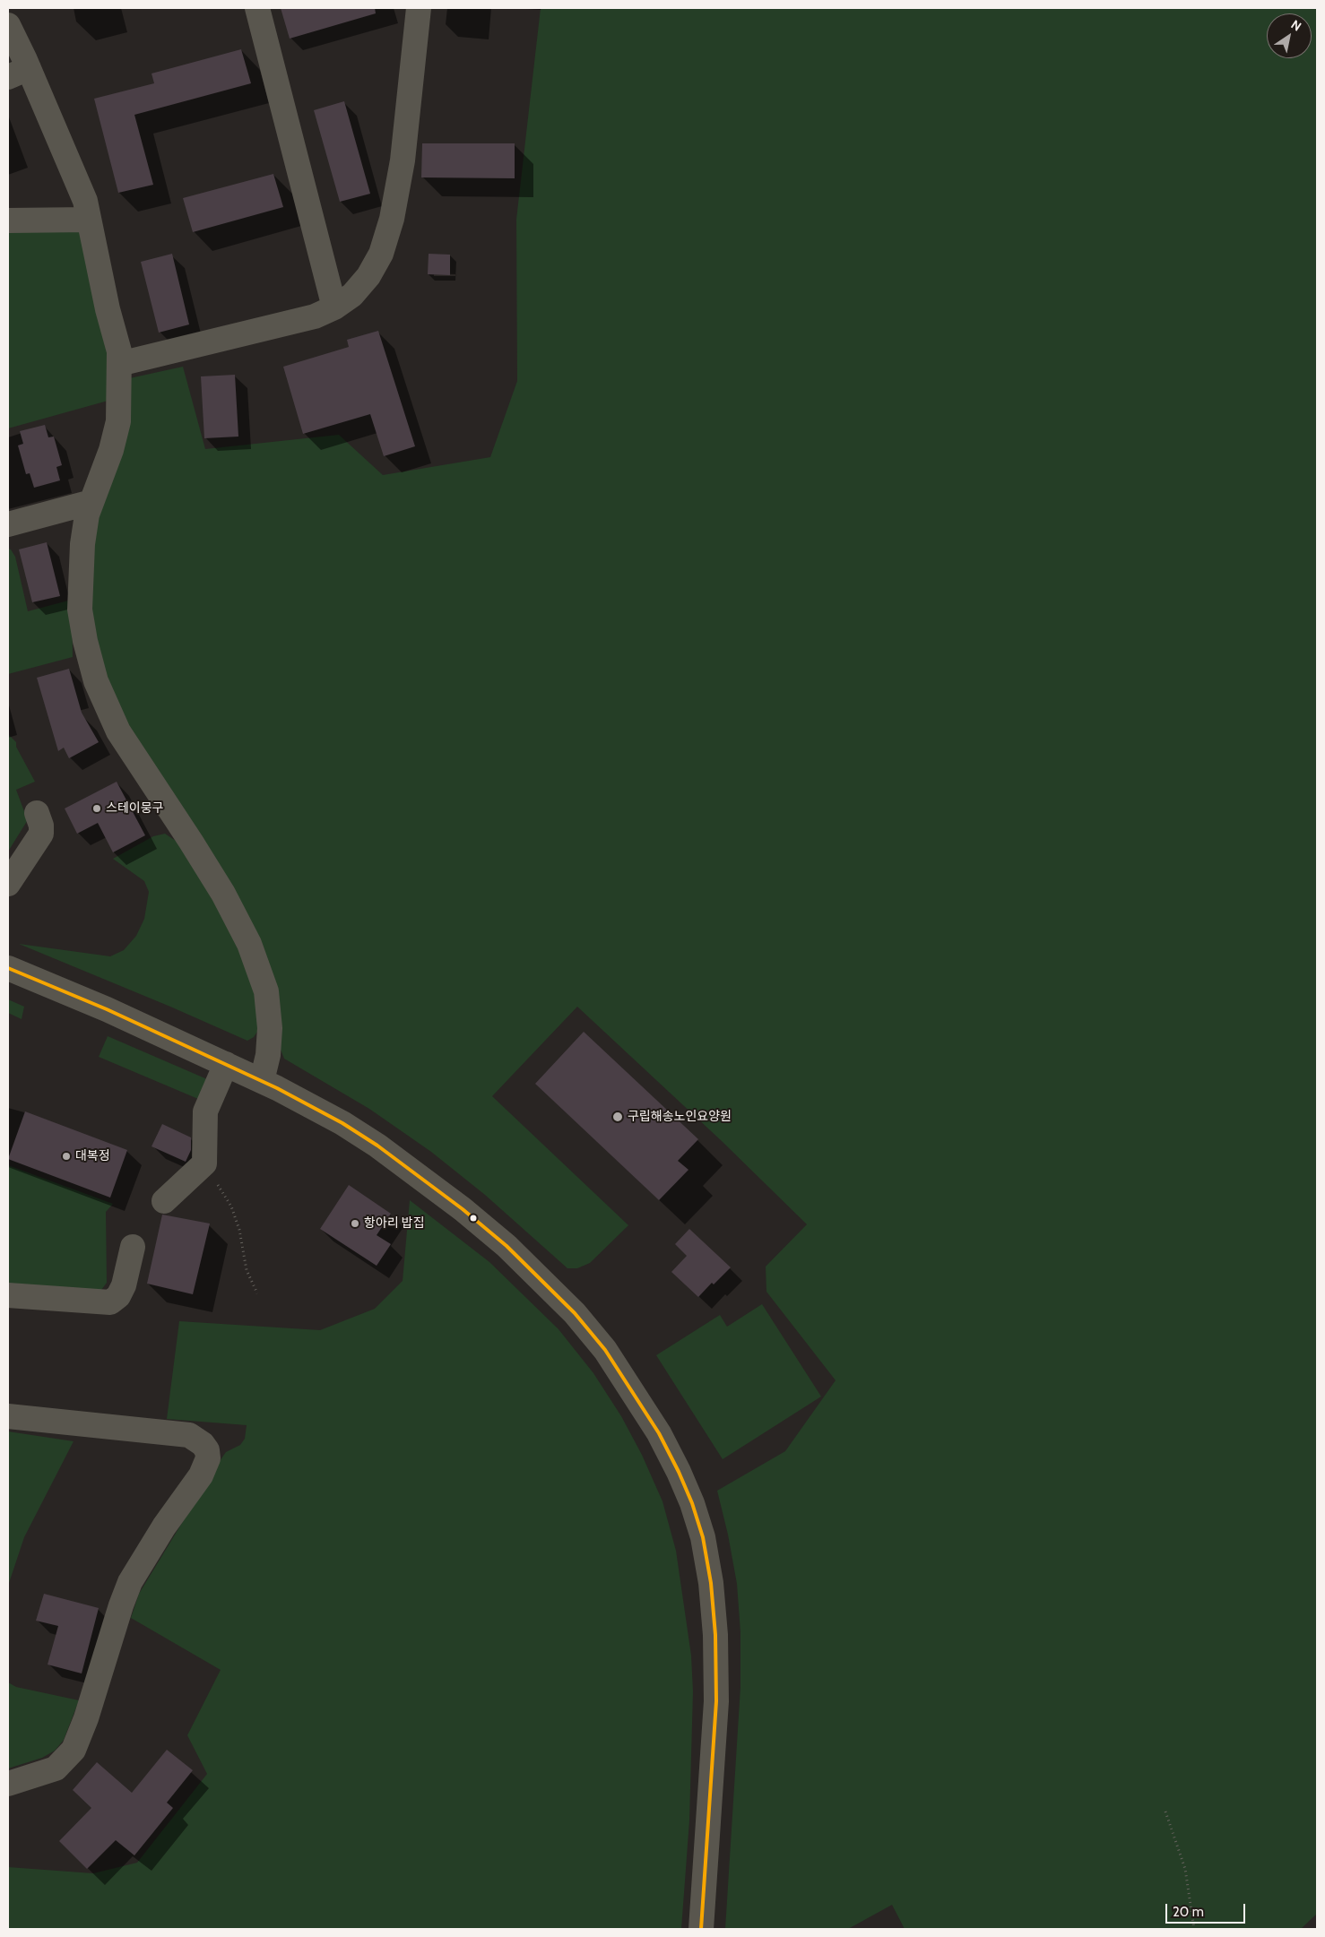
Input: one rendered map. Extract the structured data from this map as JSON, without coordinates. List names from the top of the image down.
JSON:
{
  "places": [
    "스테이뭉구",
    "구립해송노인요양원",
    "대복정",
    "항아리 밥집"
  ],
  "scale_bar": "20 m",
  "north": "top right"
}
